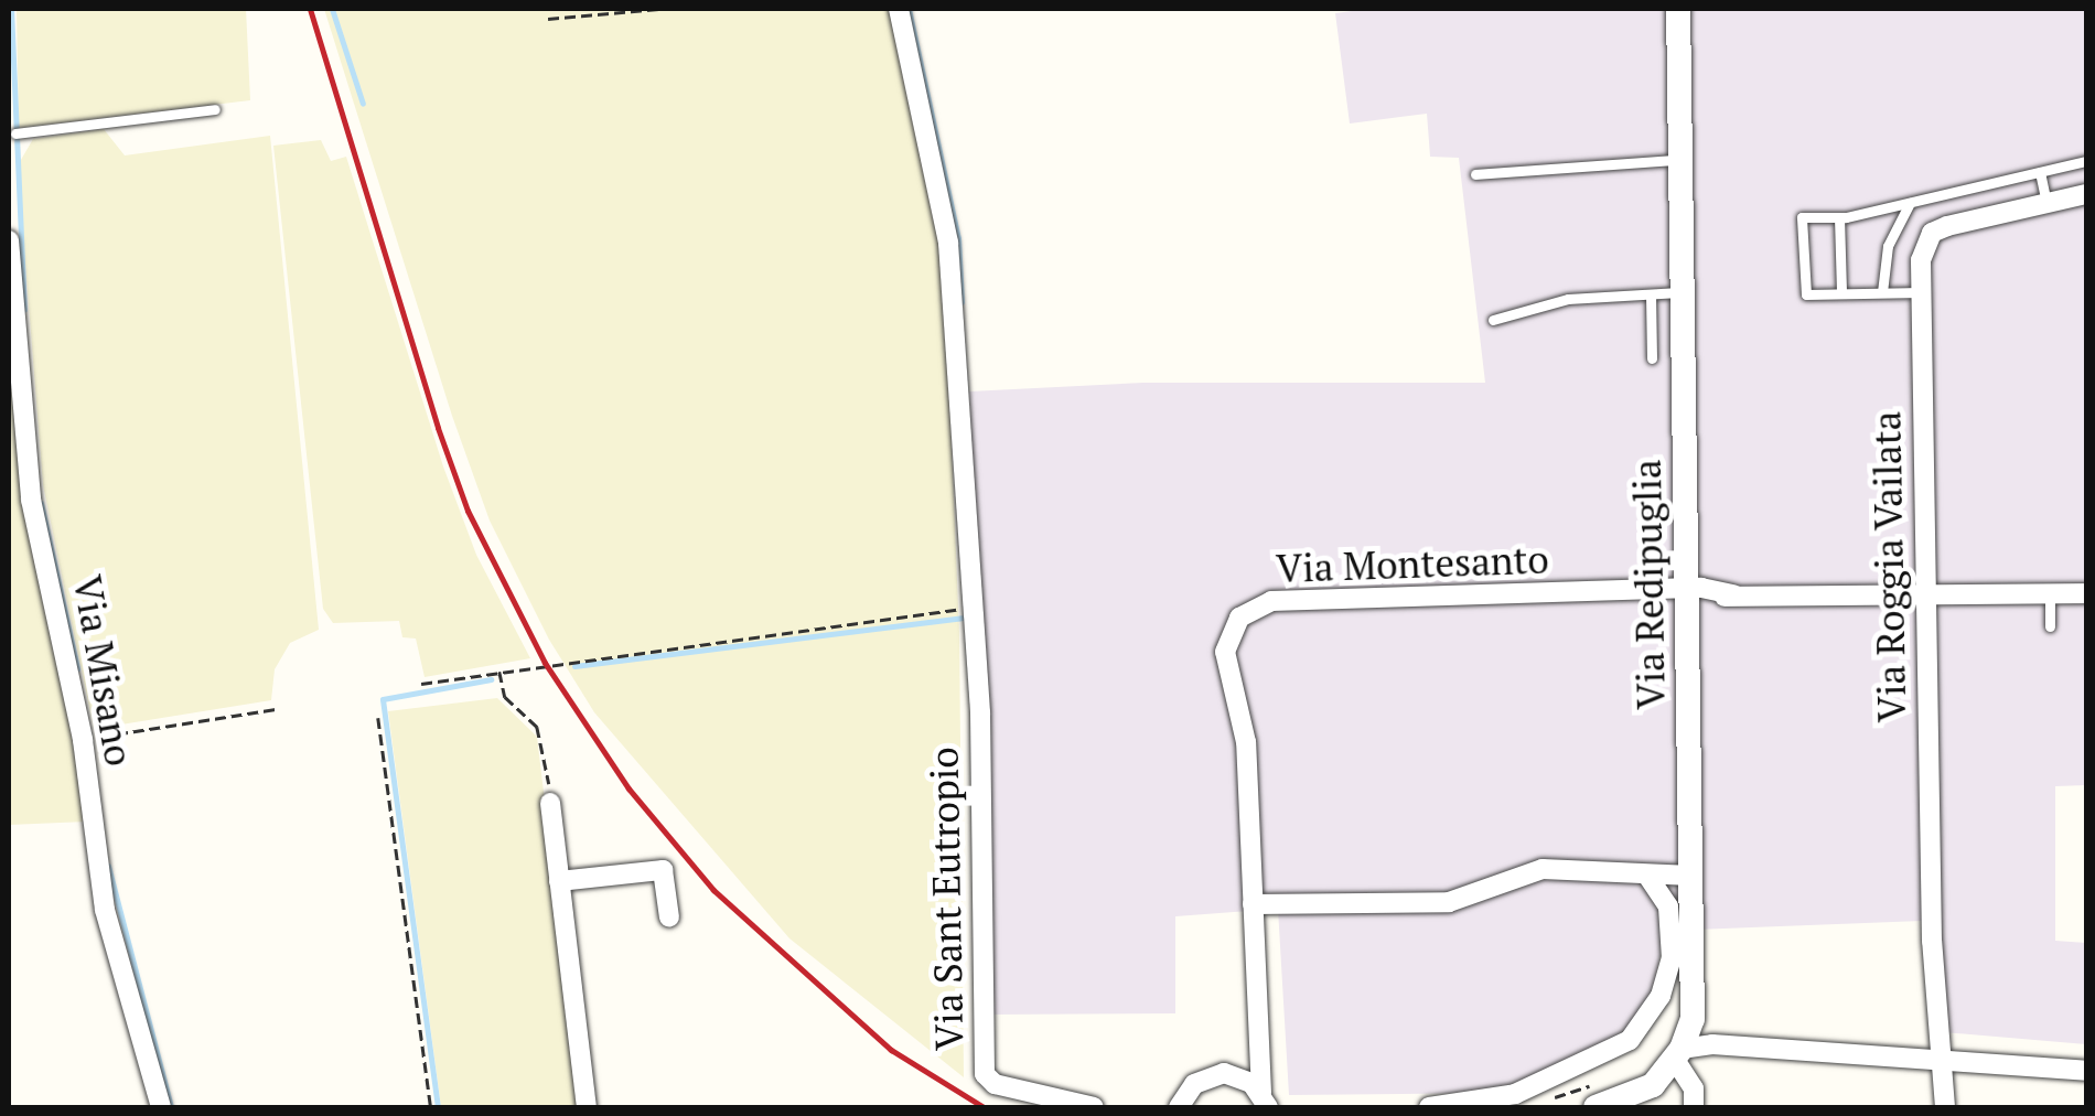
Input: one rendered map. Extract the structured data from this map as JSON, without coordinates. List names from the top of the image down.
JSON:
{
  "streets": {
    "street": [
      "Via Montesanto",
      "Via Roggia Vailata",
      "Via Redipuglia",
      "Via Misano",
      "Via Sant Eutropio"
    ]
  },
  "crossings": [
    ["Via Montesanto", "Via Redipuglia"]
  ]
}
